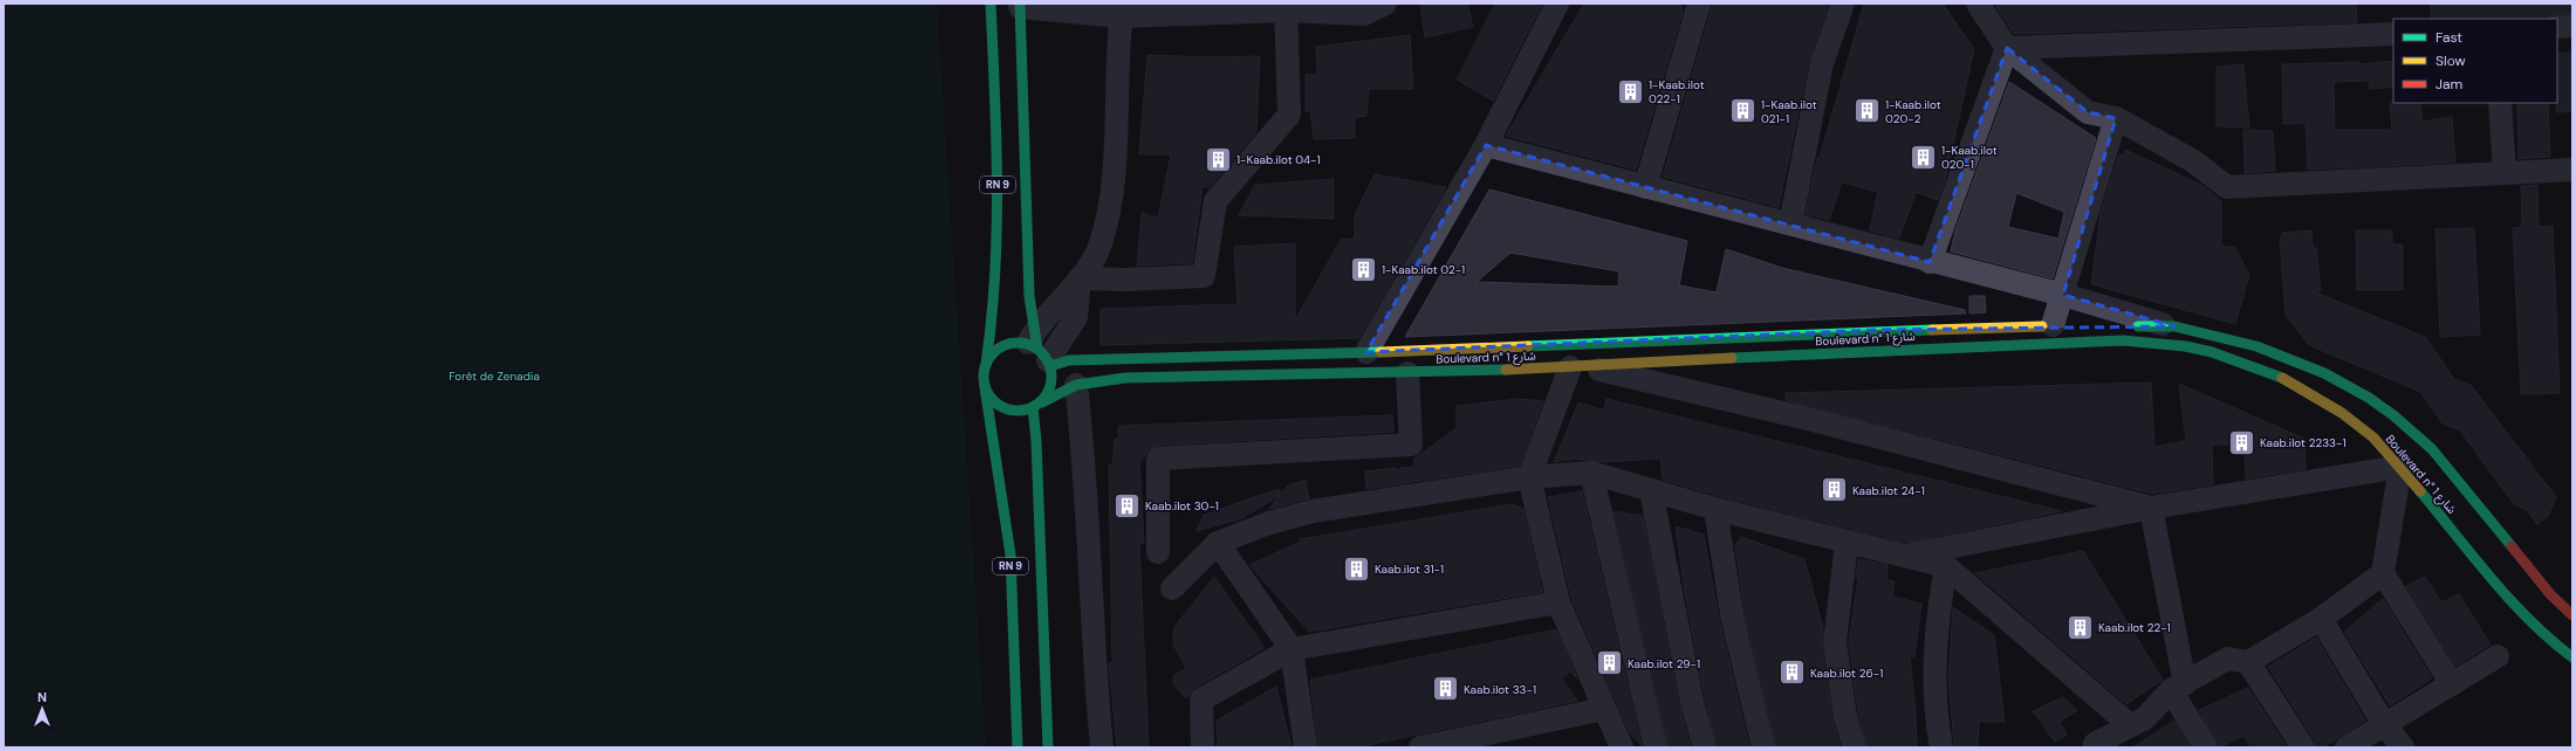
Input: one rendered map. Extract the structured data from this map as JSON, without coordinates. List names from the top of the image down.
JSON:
{
  "streets": {
    "main road": ["RN 9", "Boulevard n° شارع 1"]
  },
  "crossings": [
    ["RN 9", "Boulevard n° شارع 1"]
  ],
  "parks": ["Forêt de Zenadia"],
  "places": {
    "building": [
      "1-Kaab.ilot 022-1",
      "1-Kaab.ilot 021-1",
      "1-Kaab.ilot 020-2",
      "1-Kaab.ilot 020-1",
      "1-Kaab.ilot 04-1",
      "1-Kaab.ilot 02-1",
      "Kaab.ilot 2233-1",
      "Kaab.ilot 24-1",
      "Kaab.ilot 30-1",
      "Kaab.ilot 31-1",
      "Kaab.ilot 22-1",
      "Kaab.ilot 29-1",
      "Kaab.ilot 26-1",
      "Kaab.ilot 33-1"
    ]
  },
  "legend": ["Fast", "Slow", "Jam"],
  "north": "top"
}
